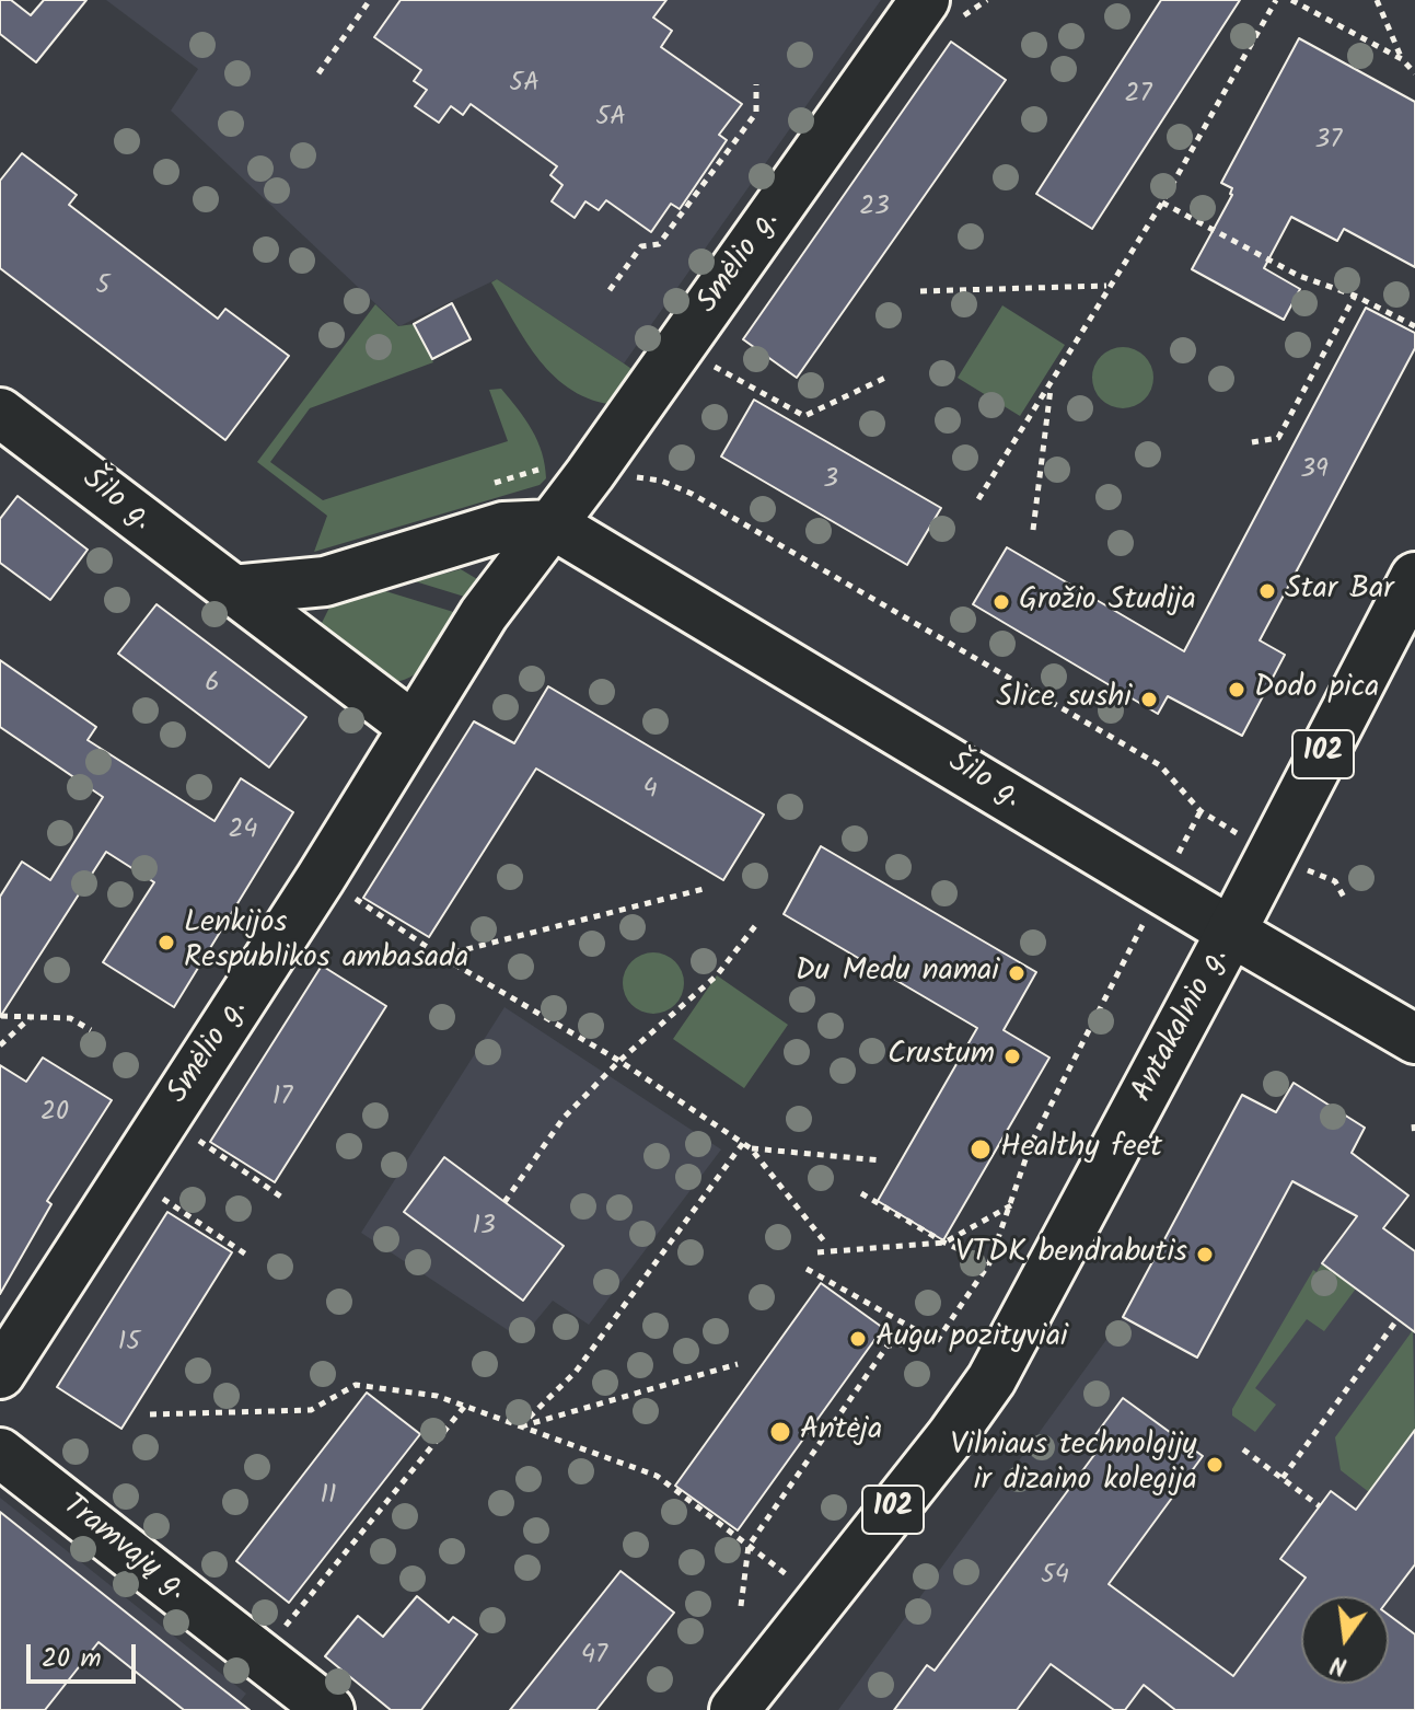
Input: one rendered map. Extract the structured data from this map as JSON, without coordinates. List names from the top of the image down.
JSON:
{
  "streets": {
    "street": [
      "Smėlio g.",
      "Šilo g.",
      "102",
      "Antakalnio g.",
      "Tramvajų g."
    ]
  },
  "crossings": [
    ["Smėlio g.", "Šilo g."],
    ["Šilo g.", "Antakalnio g."]
  ],
  "places": [
    "Star Bar",
    "Grožio Studija",
    "Dodo pica",
    "Slice sushi",
    "Lenkijos Respublikos ambasada",
    "Du Medu namai",
    "Crustum",
    "Healthy feet",
    "VTDK bendrabutis",
    "Augu pozityviai",
    "Antėja",
    "Vilniaus technolgijų ir dizaino kolegija"
  ],
  "house_numbers": [
    "5A",
    "27",
    "5A",
    "37",
    "23",
    "5",
    "39",
    "3",
    "6",
    "4",
    "24",
    "17",
    "20",
    "13",
    "15",
    "11",
    "54",
    "47"
  ],
  "scale_bar": "20 m",
  "north": "bottom"
}
